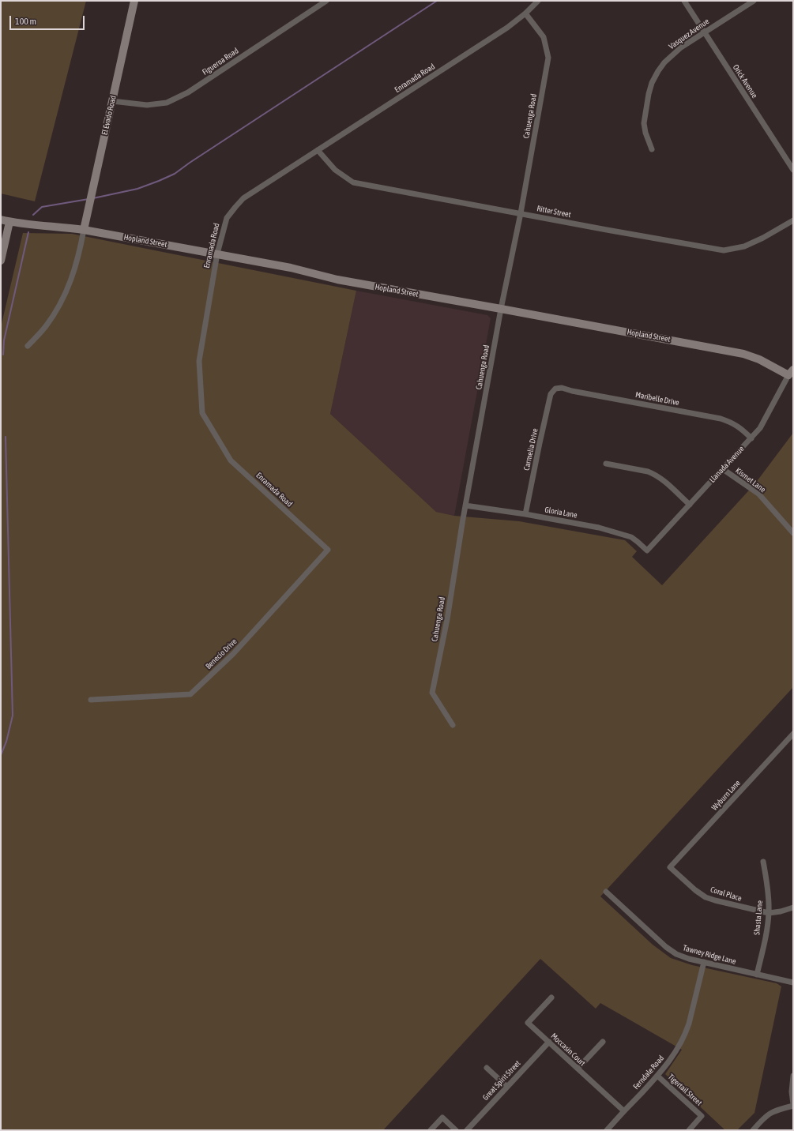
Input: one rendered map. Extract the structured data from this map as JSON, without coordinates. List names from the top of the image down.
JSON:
{
  "streets": {
    "street": [
      "Vasquez Avenue",
      "Figueroa Road",
      "Enramada Road",
      "Orick Avenue",
      "El Evado Road",
      "Cahuenga Road",
      "Ritter Street",
      "Hopland Street",
      "Maribelle Drive",
      "Carmelia Drive",
      "Llanada Avenue",
      "Kismet Lane",
      "Gloria Lane",
      "Benecio Drive",
      "Wyburn Lane",
      "Coral Place",
      "Shasta Lane",
      "Tawney Ridge Lane",
      "Moccasin Court",
      "Ferndale Road",
      "Great Spirit Street",
      "Tigertail Street"
    ]
  },
  "crossings": [
    ["Vasquez Avenue", "Orick Avenue"],
    ["Figueroa Road", "El Evado Road"],
    ["Enramada Road", "Cahuenga Road"],
    ["Enramada Road", "Ritter Street"],
    ["Enramada Road", "Hopland Street"],
    ["Enramada Road", "Benecio Drive"],
    ["El Evado Road", "Hopland Street"],
    ["Cahuenga Road", "Ritter Street"],
    ["Cahuenga Road", "Hopland Street"],
    ["Cahuenga Road", "Gloria Lane"],
    ["Hopland Street", "Llanada Avenue"],
    ["Maribelle Drive", "Carmelia Drive"],
    ["Maribelle Drive", "Llanada Avenue"],
    ["Carmelia Drive", "Gloria Lane"],
    ["Llanada Avenue", "Kismet Lane"],
    ["Llanada Avenue", "Gloria Lane"],
    ["Wyburn Lane", "Coral Place"],
    ["Coral Place", "Shasta Lane"],
    ["Shasta Lane", "Tawney Ridge Lane"],
    ["Tawney Ridge Lane", "Ferndale Road"],
    ["Moccasin Court", "Ferndale Road"],
    ["Moccasin Court", "Great Spirit Street"],
    ["Ferndale Road", "Tigertail Street"]
  ],
  "scale_bar": "100 m"
}
